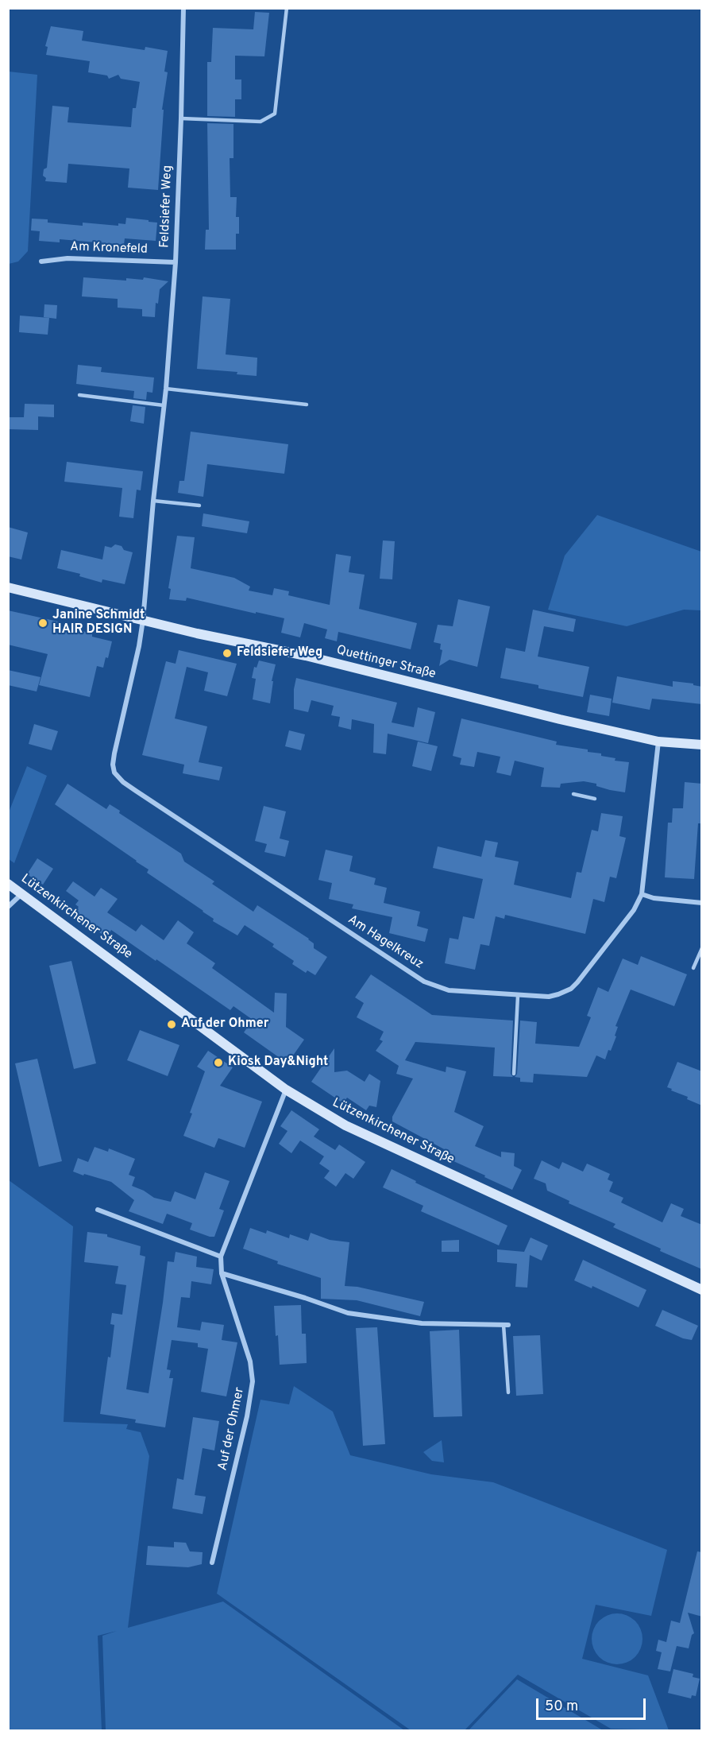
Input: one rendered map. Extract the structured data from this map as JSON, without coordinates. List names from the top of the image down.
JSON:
{
  "streets": {
    "main road": ["Quettinger Straße", "Lützenkirchener Straße"],
    "street": [
      "Feldsiefer Weg",
      "Am Kronefeld",
      "Am Hagelkreuz",
      "Auf der Ohmer"
    ]
  },
  "crossings": [
    ["Feldsiefer Weg", "Am Kronefeld"],
    ["Feldsiefer Weg", "Quettinger Straße"],
    ["Feldsiefer Weg", "Am Hagelkreuz"],
    ["Quettinger Straße", "Am Hagelkreuz"],
    ["Lützenkirchener Straße", "Auf der Ohmer"]
  ],
  "places": [
    "Janine Schmidt HAIR DESIGN",
    "Feldsiefer Weg",
    "Auf der Ohmer",
    "Kiosk Day&Night"
  ],
  "scale_bar": "50 m"
}
